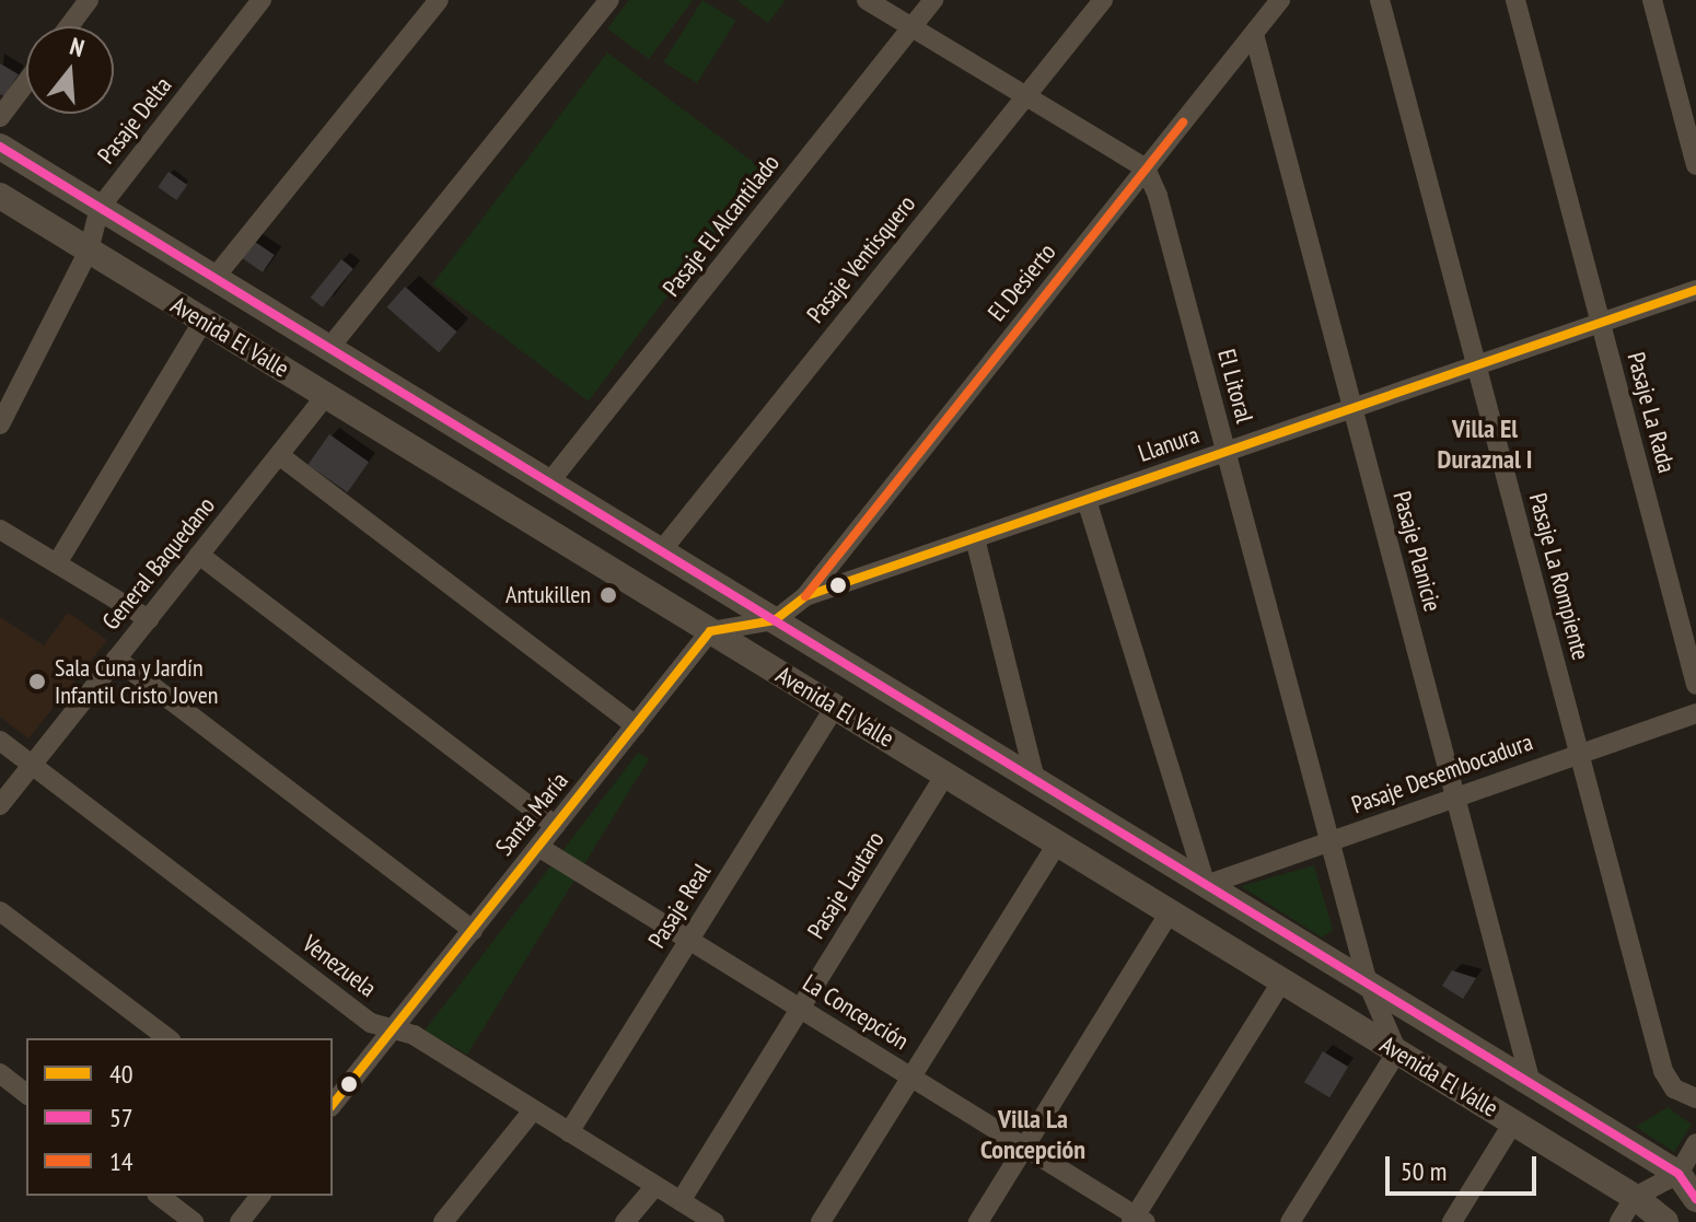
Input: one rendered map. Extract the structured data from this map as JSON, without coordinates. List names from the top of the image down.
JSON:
{
  "streets": {
    "street": [
      "Pasaje Delta",
      "Pasaje El Alcantilado",
      "Pasaje Ventisquero",
      "El Desierto",
      "Avenida El Valle",
      "El Litoral",
      "Pasaje La Rada",
      "Llanura",
      "Pasaje Planicie",
      "General Baquedano",
      "Pasaje La Rompiente",
      "Pasaje Desembocadura",
      "Santa María",
      "Pasaje Lautaro",
      "Pasaje Real",
      "Venezuela",
      "La Concepción"
    ]
  },
  "crossings": [
    ["Pasaje Delta", "Avenida El Valle"],
    ["Pasaje El Alcantilado", "Avenida El Valle"],
    ["Pasaje Ventisquero", "Avenida El Valle"],
    ["El Desierto", "El Litoral"],
    ["El Desierto", "Llanura"],
    ["El Desierto", "Pasaje Planicie"],
    ["Avenida El Valle", "El Litoral"],
    ["Avenida El Valle", "Llanura"],
    ["Avenida El Valle", "Pasaje Planicie"],
    ["Avenida El Valle", "General Baquedano"],
    ["Avenida El Valle", "Pasaje Desembocadura"],
    ["Avenida El Valle", "Santa María"],
    ["Avenida El Valle", "Pasaje Lautaro"],
    ["Avenida El Valle", "Pasaje Real"],
    ["El Litoral", "Llanura"],
    ["El Litoral", "Pasaje Desembocadura"],
    ["Pasaje La Rada", "Llanura"],
    ["Llanura", "Pasaje Planicie"],
    ["Llanura", "Pasaje La Rompiente"],
    ["Llanura", "Santa María"],
    ["Pasaje Planicie", "Pasaje Desembocadura"],
    ["General Baquedano", "Venezuela"],
    ["Pasaje La Rompiente", "Pasaje Desembocadura"],
    ["Santa María", "Venezuela"],
    ["Santa María", "La Concepción"],
    ["Pasaje Lautaro", "Venezuela"],
    ["Pasaje Lautaro", "La Concepción"],
    ["Pasaje Real", "Venezuela"],
    ["Pasaje Real", "La Concepción"]
  ],
  "districts": ["Villa El Duraznal I", "Villa La Concepción"],
  "places": ["Antukillen", "Sala Cuna y Jardín Infantil Cristo Joven"],
  "lines": ["transit line 14", "transit line 57", "transit line 40"],
  "legend": ["40", "57", "14"],
  "scale_bar": "50 m",
  "north": "top"
}
